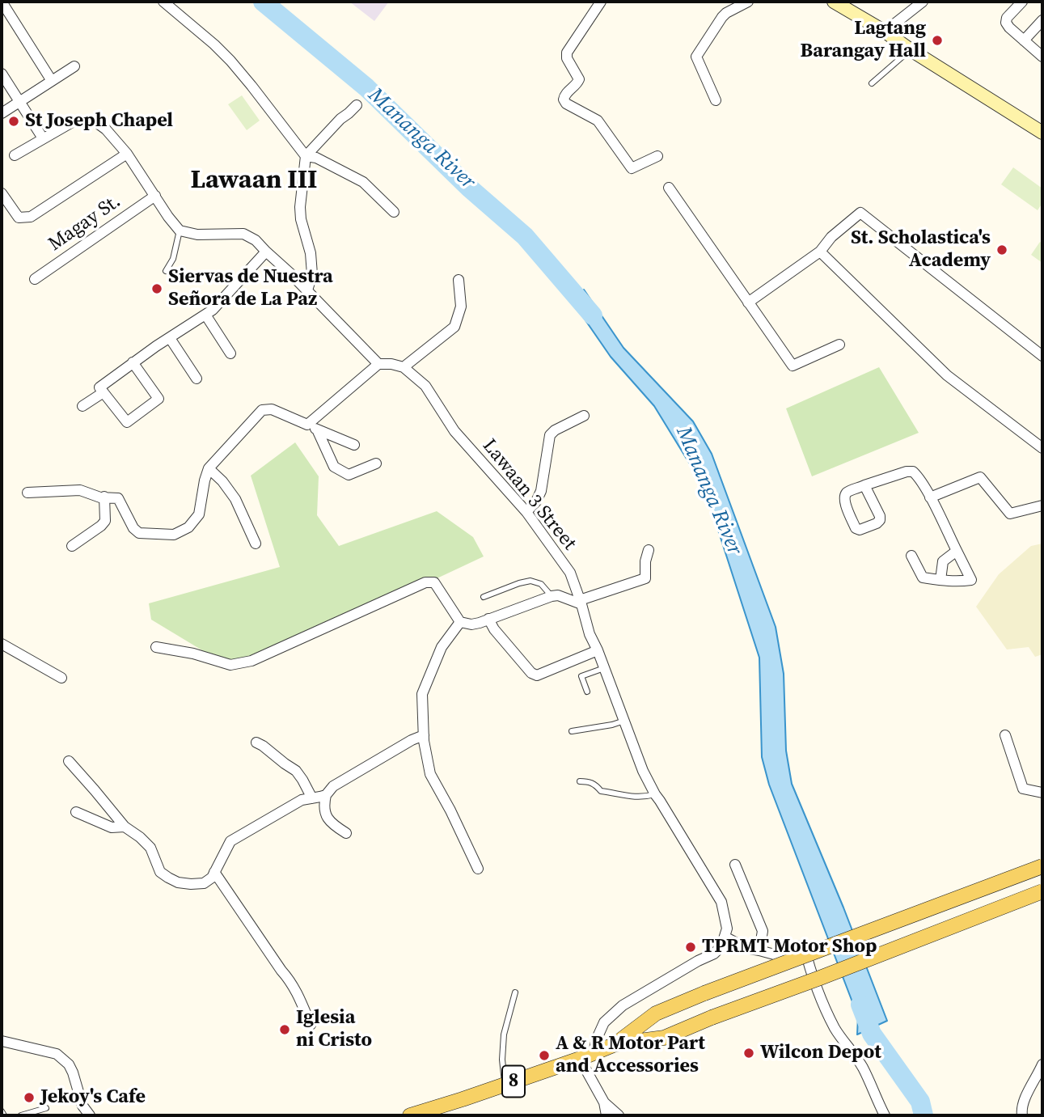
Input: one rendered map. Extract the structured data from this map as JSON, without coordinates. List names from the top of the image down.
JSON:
{
  "streets": {
    "main road": ["8"],
    "street": ["Magay St.", "Lawaan 3 Street"]
  },
  "districts": ["Lawaan III"],
  "water": ["Mananga River"],
  "places": [
    "Lagtang Barangay Hall",
    "St Joseph Chapel",
    "St. Scholastica's Academy",
    "Siervas de Nuestra Señora de La Paz",
    "TPRMT Motor Shop",
    "Iglesia ni Cristo",
    "Wilcon Depot",
    "A & R Motor Part and Accessories",
    "Jekoy's Cafe"
  ]
}
